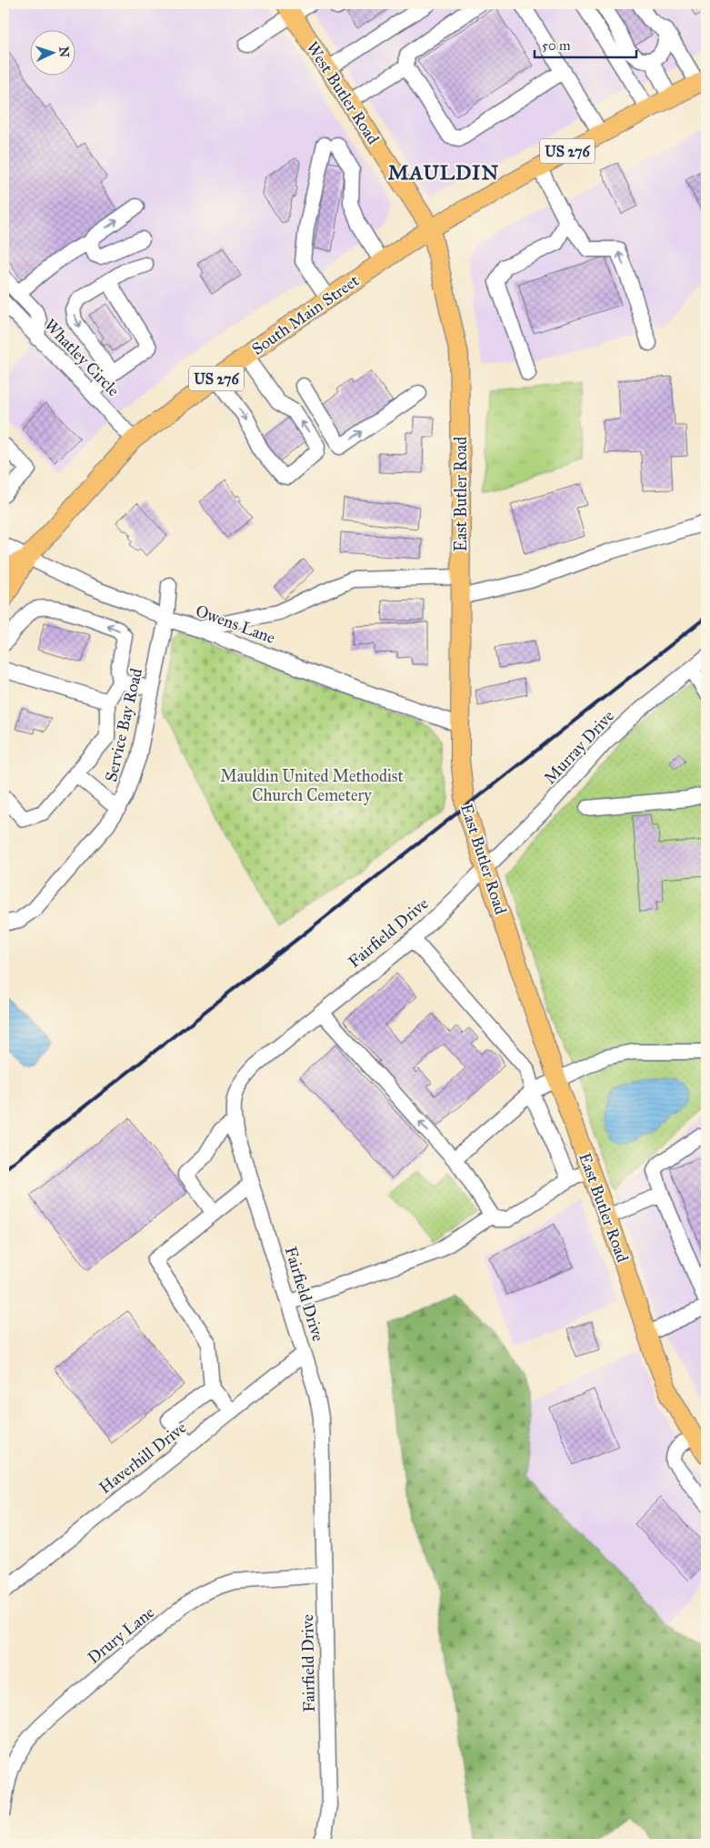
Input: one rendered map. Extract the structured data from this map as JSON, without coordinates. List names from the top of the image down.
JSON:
{
  "streets": {
    "main road": [
      "West Butler Road",
      "US 276",
      "South Main Street",
      "East Butler Road"
    ],
    "street": [
      "Whatley Circle",
      "Owens Lane",
      "Service Bay Road",
      "Murray Drive",
      "Fairfield Drive",
      "Haverhill Drive",
      "Drury Lane"
    ]
  },
  "crossings": [
    ["West Butler Road", "US 276"],
    ["West Butler Road", "South Main Street"],
    ["West Butler Road", "East Butler Road"],
    ["US 276", "South Main Street"],
    ["US 276", "East Butler Road"],
    ["South Main Street", "Whatley Circle"],
    ["South Main Street", "East Butler Road"],
    ["South Main Street", "Owens Lane"],
    ["East Butler Road", "Owens Lane"],
    ["East Butler Road", "Murray Drive"],
    ["East Butler Road", "Fairfield Drive"],
    ["Owens Lane", "Service Bay Road"],
    ["Murray Drive", "Fairfield Drive"],
    ["Fairfield Drive", "Haverhill Drive"],
    ["Fairfield Drive", "Drury Lane"]
  ],
  "districts": ["MAULDIN"],
  "parks": ["Mauldin United Methodist Church Cemetery"],
  "scale_bar": "50 m",
  "north": "right"
}
